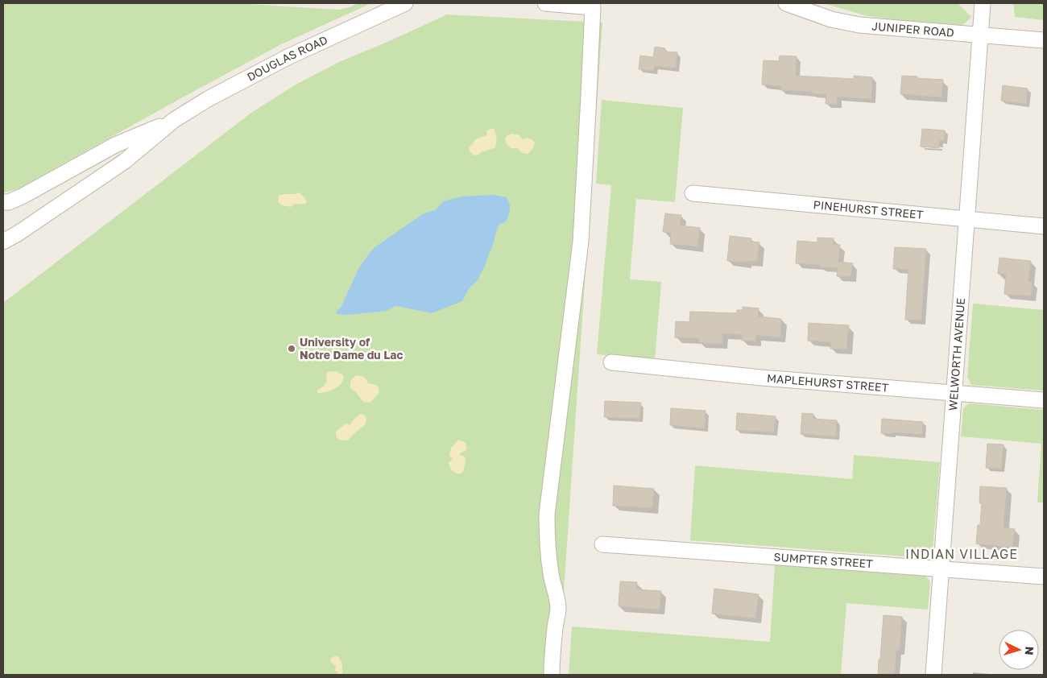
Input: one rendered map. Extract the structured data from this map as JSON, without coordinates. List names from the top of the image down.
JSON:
{
  "streets": {
    "street": [
      "JUNIPER ROAD",
      "DOUGLAS ROAD",
      "PINEHURST STREET",
      "WELWORTH AVENUE",
      "MAPLEHURST STREET",
      "SUMPTER STREET"
    ]
  },
  "crossings": [
    ["JUNIPER ROAD", "WELWORTH AVENUE"],
    ["PINEHURST STREET", "WELWORTH AVENUE"],
    ["WELWORTH AVENUE", "MAPLEHURST STREET"],
    ["WELWORTH AVENUE", "SUMPTER STREET"]
  ],
  "districts": ["INDIAN VILLAGE"],
  "places": ["University of Notre Dame du Lac"],
  "north": "right"
}
